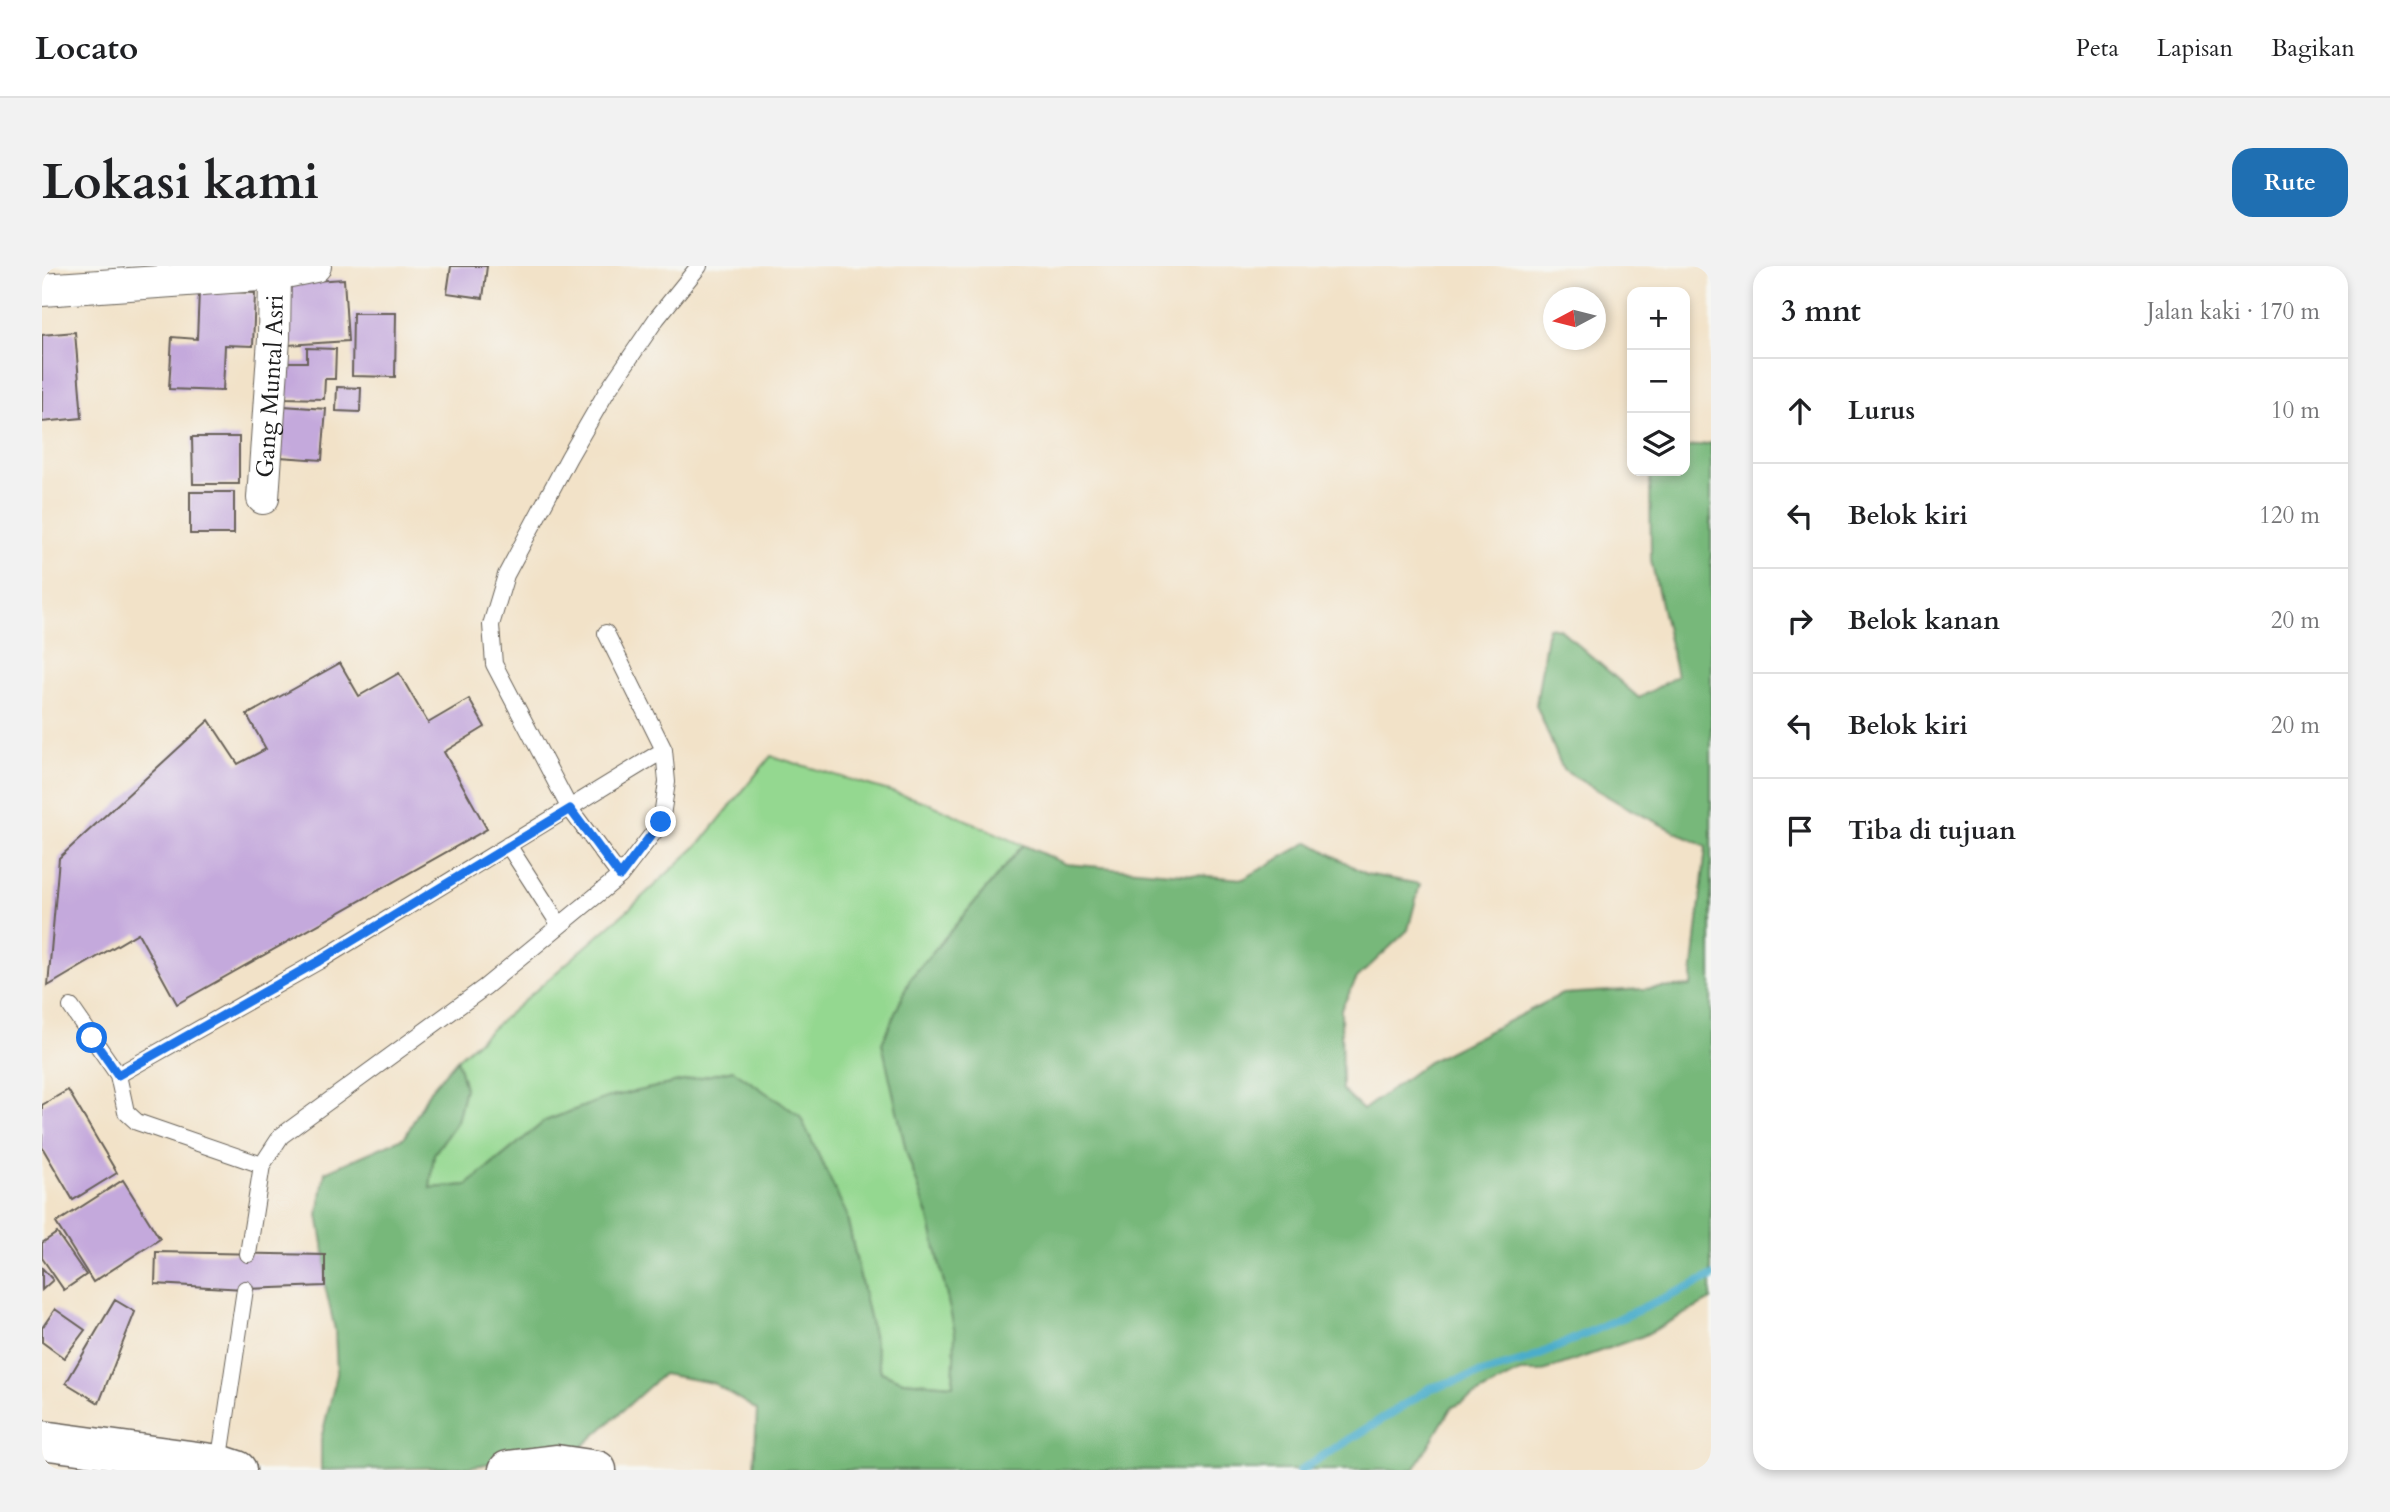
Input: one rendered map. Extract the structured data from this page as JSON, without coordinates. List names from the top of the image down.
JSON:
{
  "streets": {
    "street": ["Gang Muntal Asri"]
  },
  "north": "left",
  "page": {
    "header": "Locato",
    "nav": ["Peta", "Lapisan", "Bagikan"],
    "buttons": "Rute",
    "title": "Lokasi kami",
    "heading": ["3 mnt", "Jalan kaki · 170 m"],
    "map_buttons": ["+", "−"],
    "list": [
      ["Lurus", "10 m"],
      ["Belok kiri", "120 m"],
      ["Belok kanan", "20 m"],
      ["Belok kiri", "20 m"],
      "Tiba di tujuan"
    ]
  }
}
